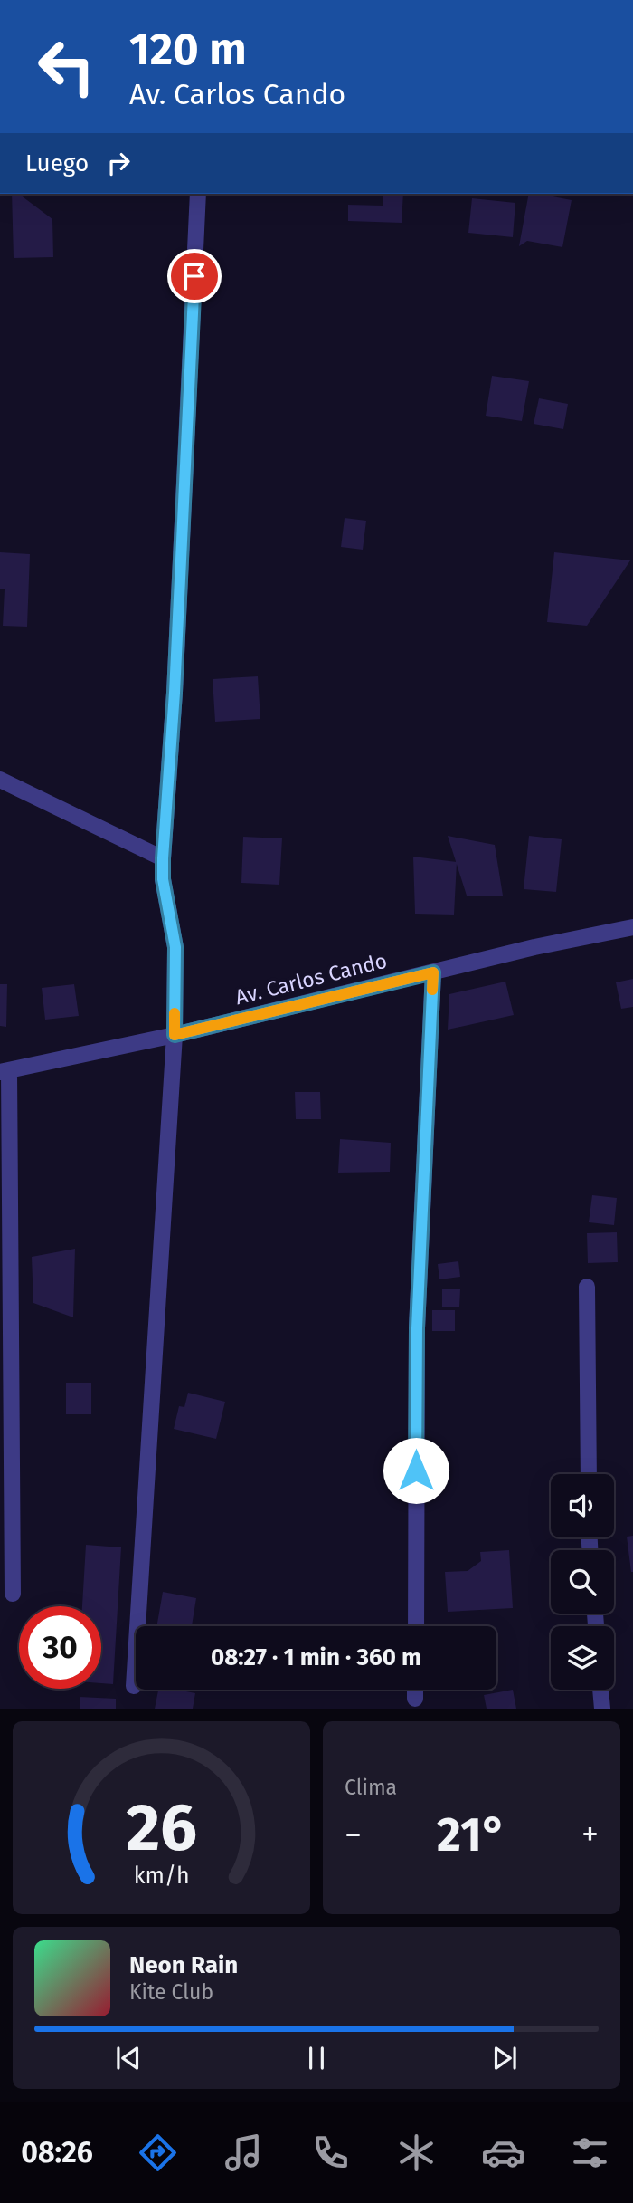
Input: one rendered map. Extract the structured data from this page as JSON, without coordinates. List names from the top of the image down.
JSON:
{
  "streets": {
    "street": ["Av. Carlos Cando"]
  },
  "page": {
    "turn": ["120 m", "Av. Carlos Cando"],
    "then": "Luego",
    "limit": "30",
    "trip": "08:27 · 1 min · 360 m",
    "tile": "Clima",
    "heat": ["−", "21°", "+"],
    "song": ["Neon Rain", "Kite Club"],
    "tabs": "08:26",
    "gauge": ["26", "km/h"]
  }
}
